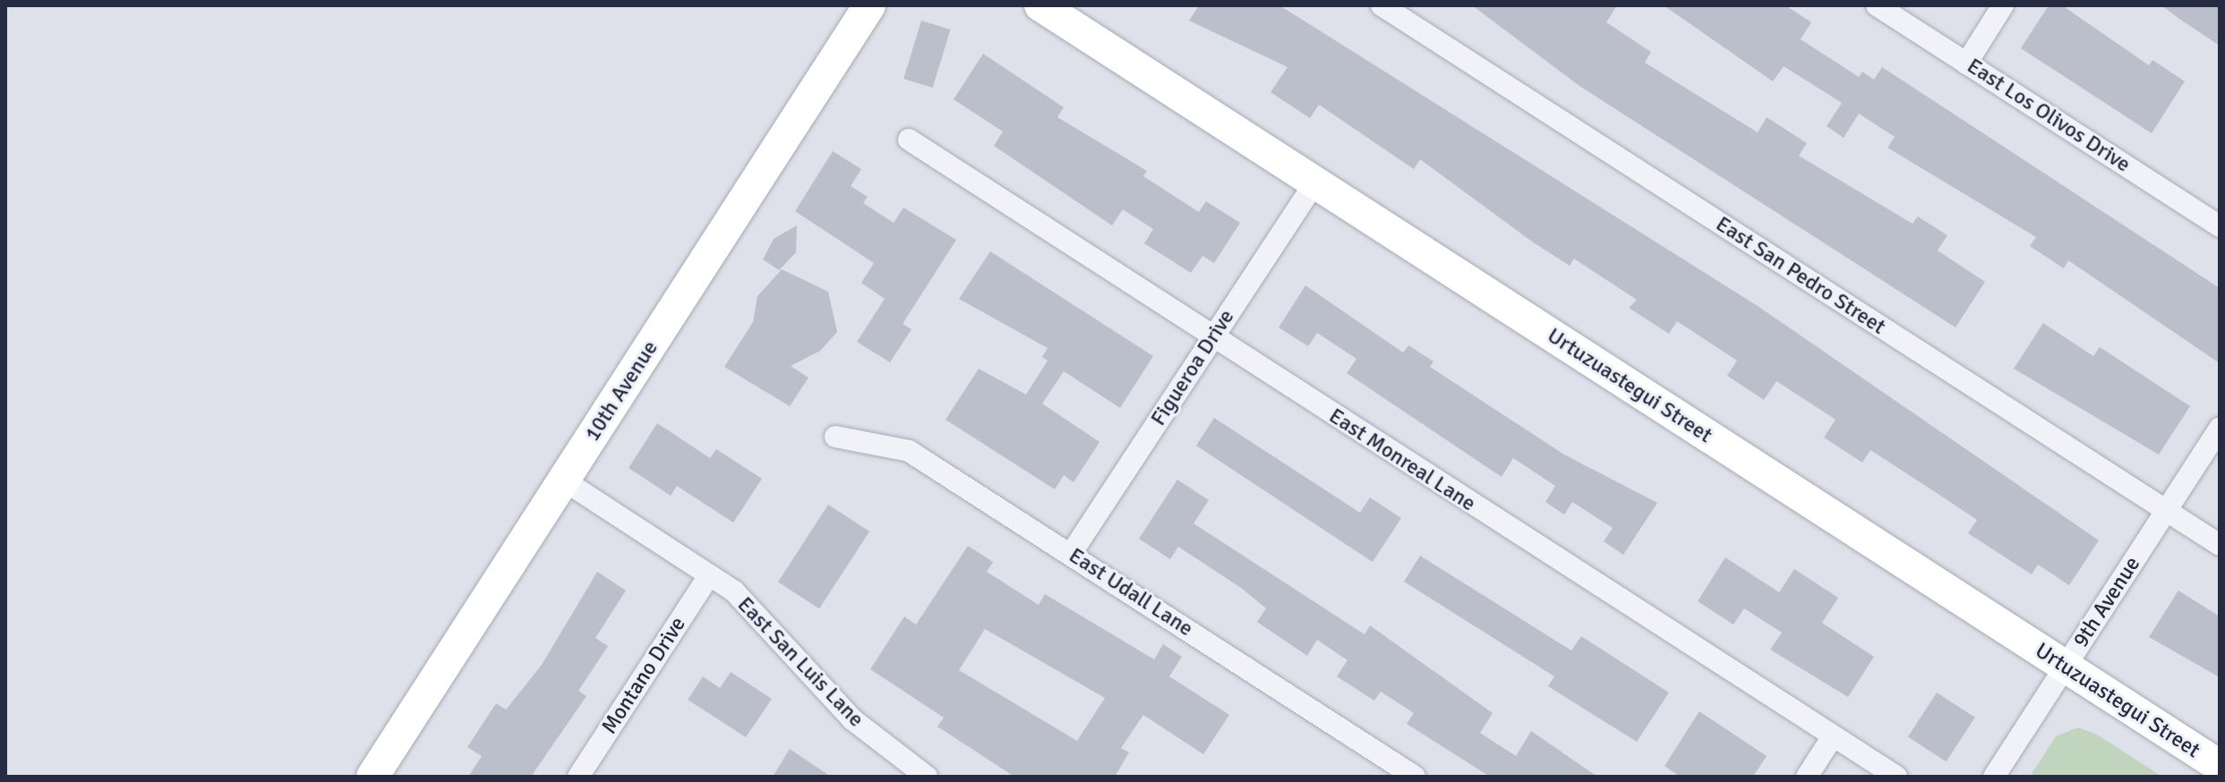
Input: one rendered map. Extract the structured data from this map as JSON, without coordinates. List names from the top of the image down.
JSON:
{
  "streets": {
    "main road": ["Urtuzuastegui Street", "10th Avenue"],
    "street": [
      "East Los Olivos Drive",
      "East San Pedro Street",
      "Figueroa Drive",
      "East Monreal Lane",
      "East Udall Lane",
      "9th Avenue",
      "East San Luis Lane",
      "Montano Drive"
    ]
  },
  "crossings": [
    ["East San Pedro Street", "9th Avenue"],
    ["Figueroa Drive", "Urtuzuastegui Street"],
    ["Figueroa Drive", "East Monreal Lane"],
    ["Figueroa Drive", "East Udall Lane"],
    ["Urtuzuastegui Street", "9th Avenue"],
    ["10th Avenue", "East San Luis Lane"],
    ["East San Luis Lane", "Montano Drive"]
  ]
}
